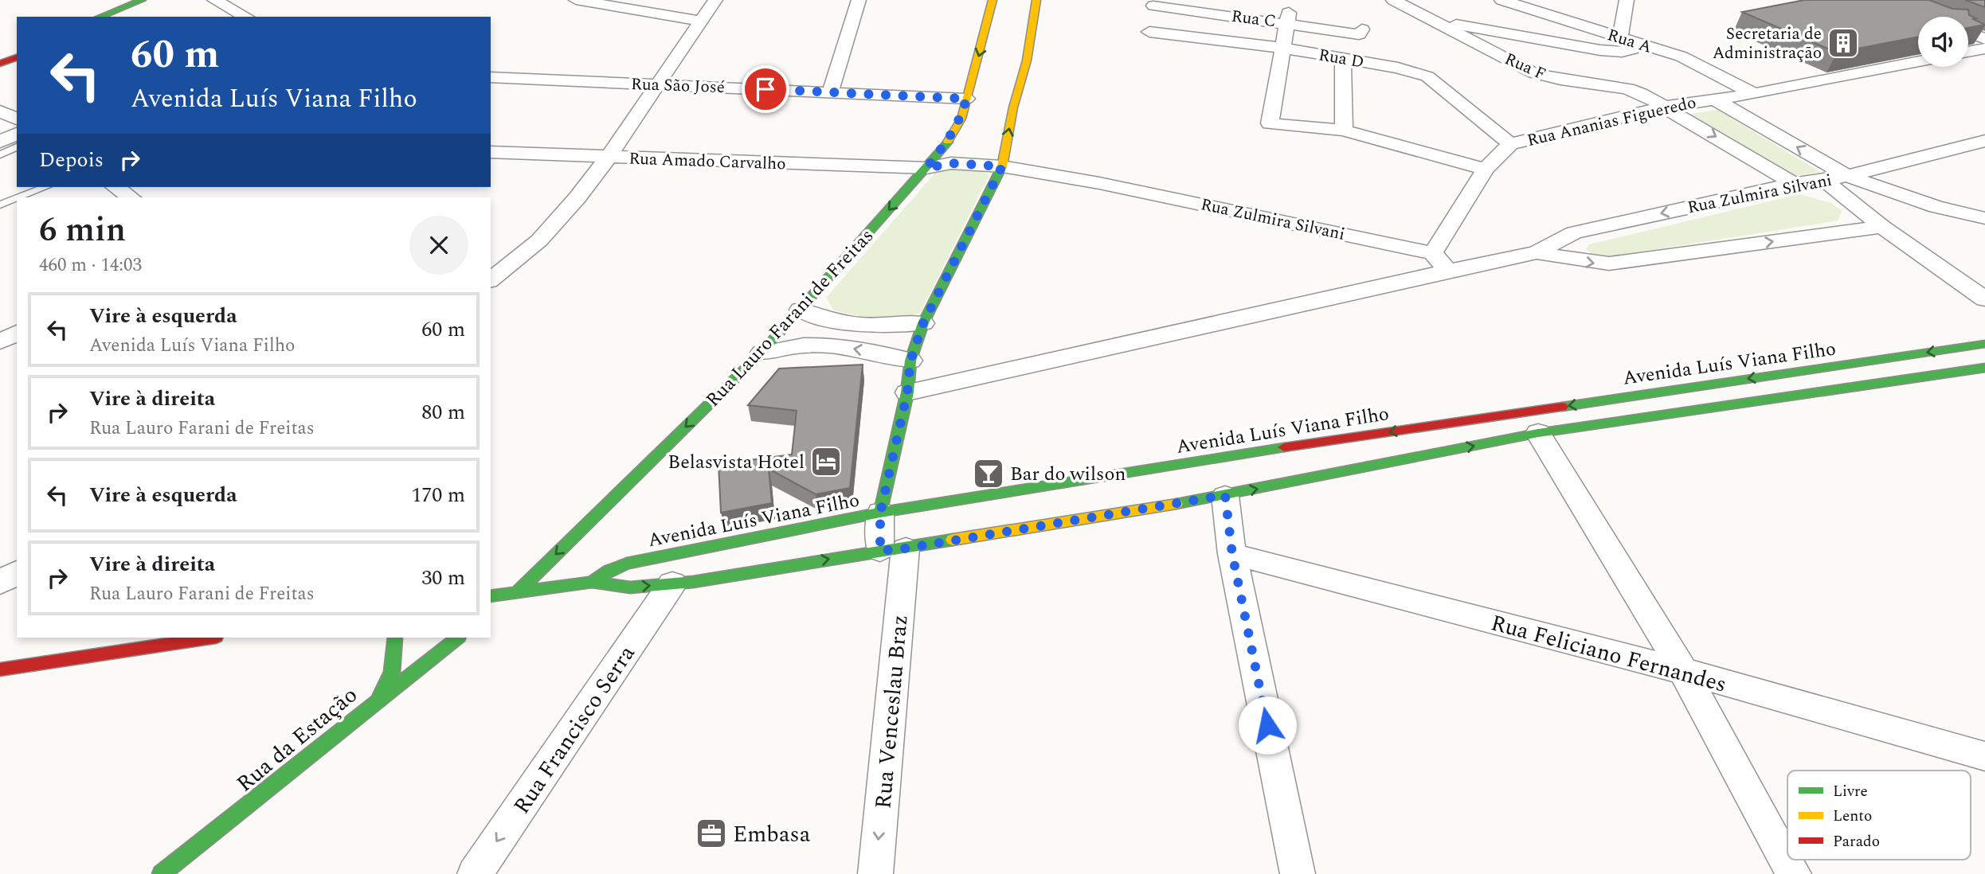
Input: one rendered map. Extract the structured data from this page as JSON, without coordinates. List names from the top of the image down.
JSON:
{
  "streets": {
    "main road": ["Rua Lauro Farani de Freitas", "Avenida Luís Viana Filho", "Rua da Estação"],
    "street": [
      "Rua C",
      "Rua A",
      "Rua D",
      "Rua F",
      "Rua São José",
      "Rua Ananias Figueredo",
      "Rua Amado Carvalho",
      "Rua Zulmira Silvani",
      "Rua Feliciano Fernandes",
      "Rua Venceslau Braz",
      "Rua Francisco Serra"
    ]
  },
  "crossings": [
    ["Rua A", "Rua Ananias Figueredo"],
    ["Rua D", "Rua Ananias Figueredo"],
    ["Rua F", "Rua Ananias Figueredo"],
    ["Rua F", "Rua Zulmira Silvani"],
    ["Rua São José", "Rua Lauro Farani de Freitas"],
    ["Rua Ananias Figueredo", "Rua Zulmira Silvani"],
    ["Rua Amado Carvalho", "Rua Zulmira Silvani"],
    ["Rua Amado Carvalho", "Rua Lauro Farani de Freitas"],
    ["Rua Lauro Farani de Freitas", "Avenida Luís Viana Filho"],
    ["Avenida Luís Viana Filho", "Rua Venceslau Braz"],
    ["Avenida Luís Viana Filho", "Rua Francisco Serra"]
  ],
  "one_way": ["Rua Lauro Farani de Freitas", "Rua Venceslau Braz", "Rua Francisco Serra"],
  "places": {
    "building": ["Secretaria de Administração"],
    "hotel": ["Belasvista Hotel"],
    "bar": ["Bar do wilson"],
    "office": ["Embasa"]
  },
  "legend": ["Livre", "Lento", "Parado"],
  "page": {
    "turn": ["60 m", "Avenida Luís Viana Filho"],
    "then": "Depois",
    "heading": ["6 min", "460 m · 14:03"],
    "list": [
      {
        "name": "Vire à esquerda",
        "note": "Avenida Luís Viana Filho",
        "value": "60 m"
      },
      {
        "name": "Vire à direita",
        "note": "Rua Lauro Farani de Freitas",
        "value": "80 m"
      },
      {
        "name": "Vire à esquerda",
        "value": "170 m"
      },
      {
        "name": "Vire à direita",
        "note": "Rua Lauro Farani de Freitas",
        "value": "30 m"
      }
    ]
  }
}
